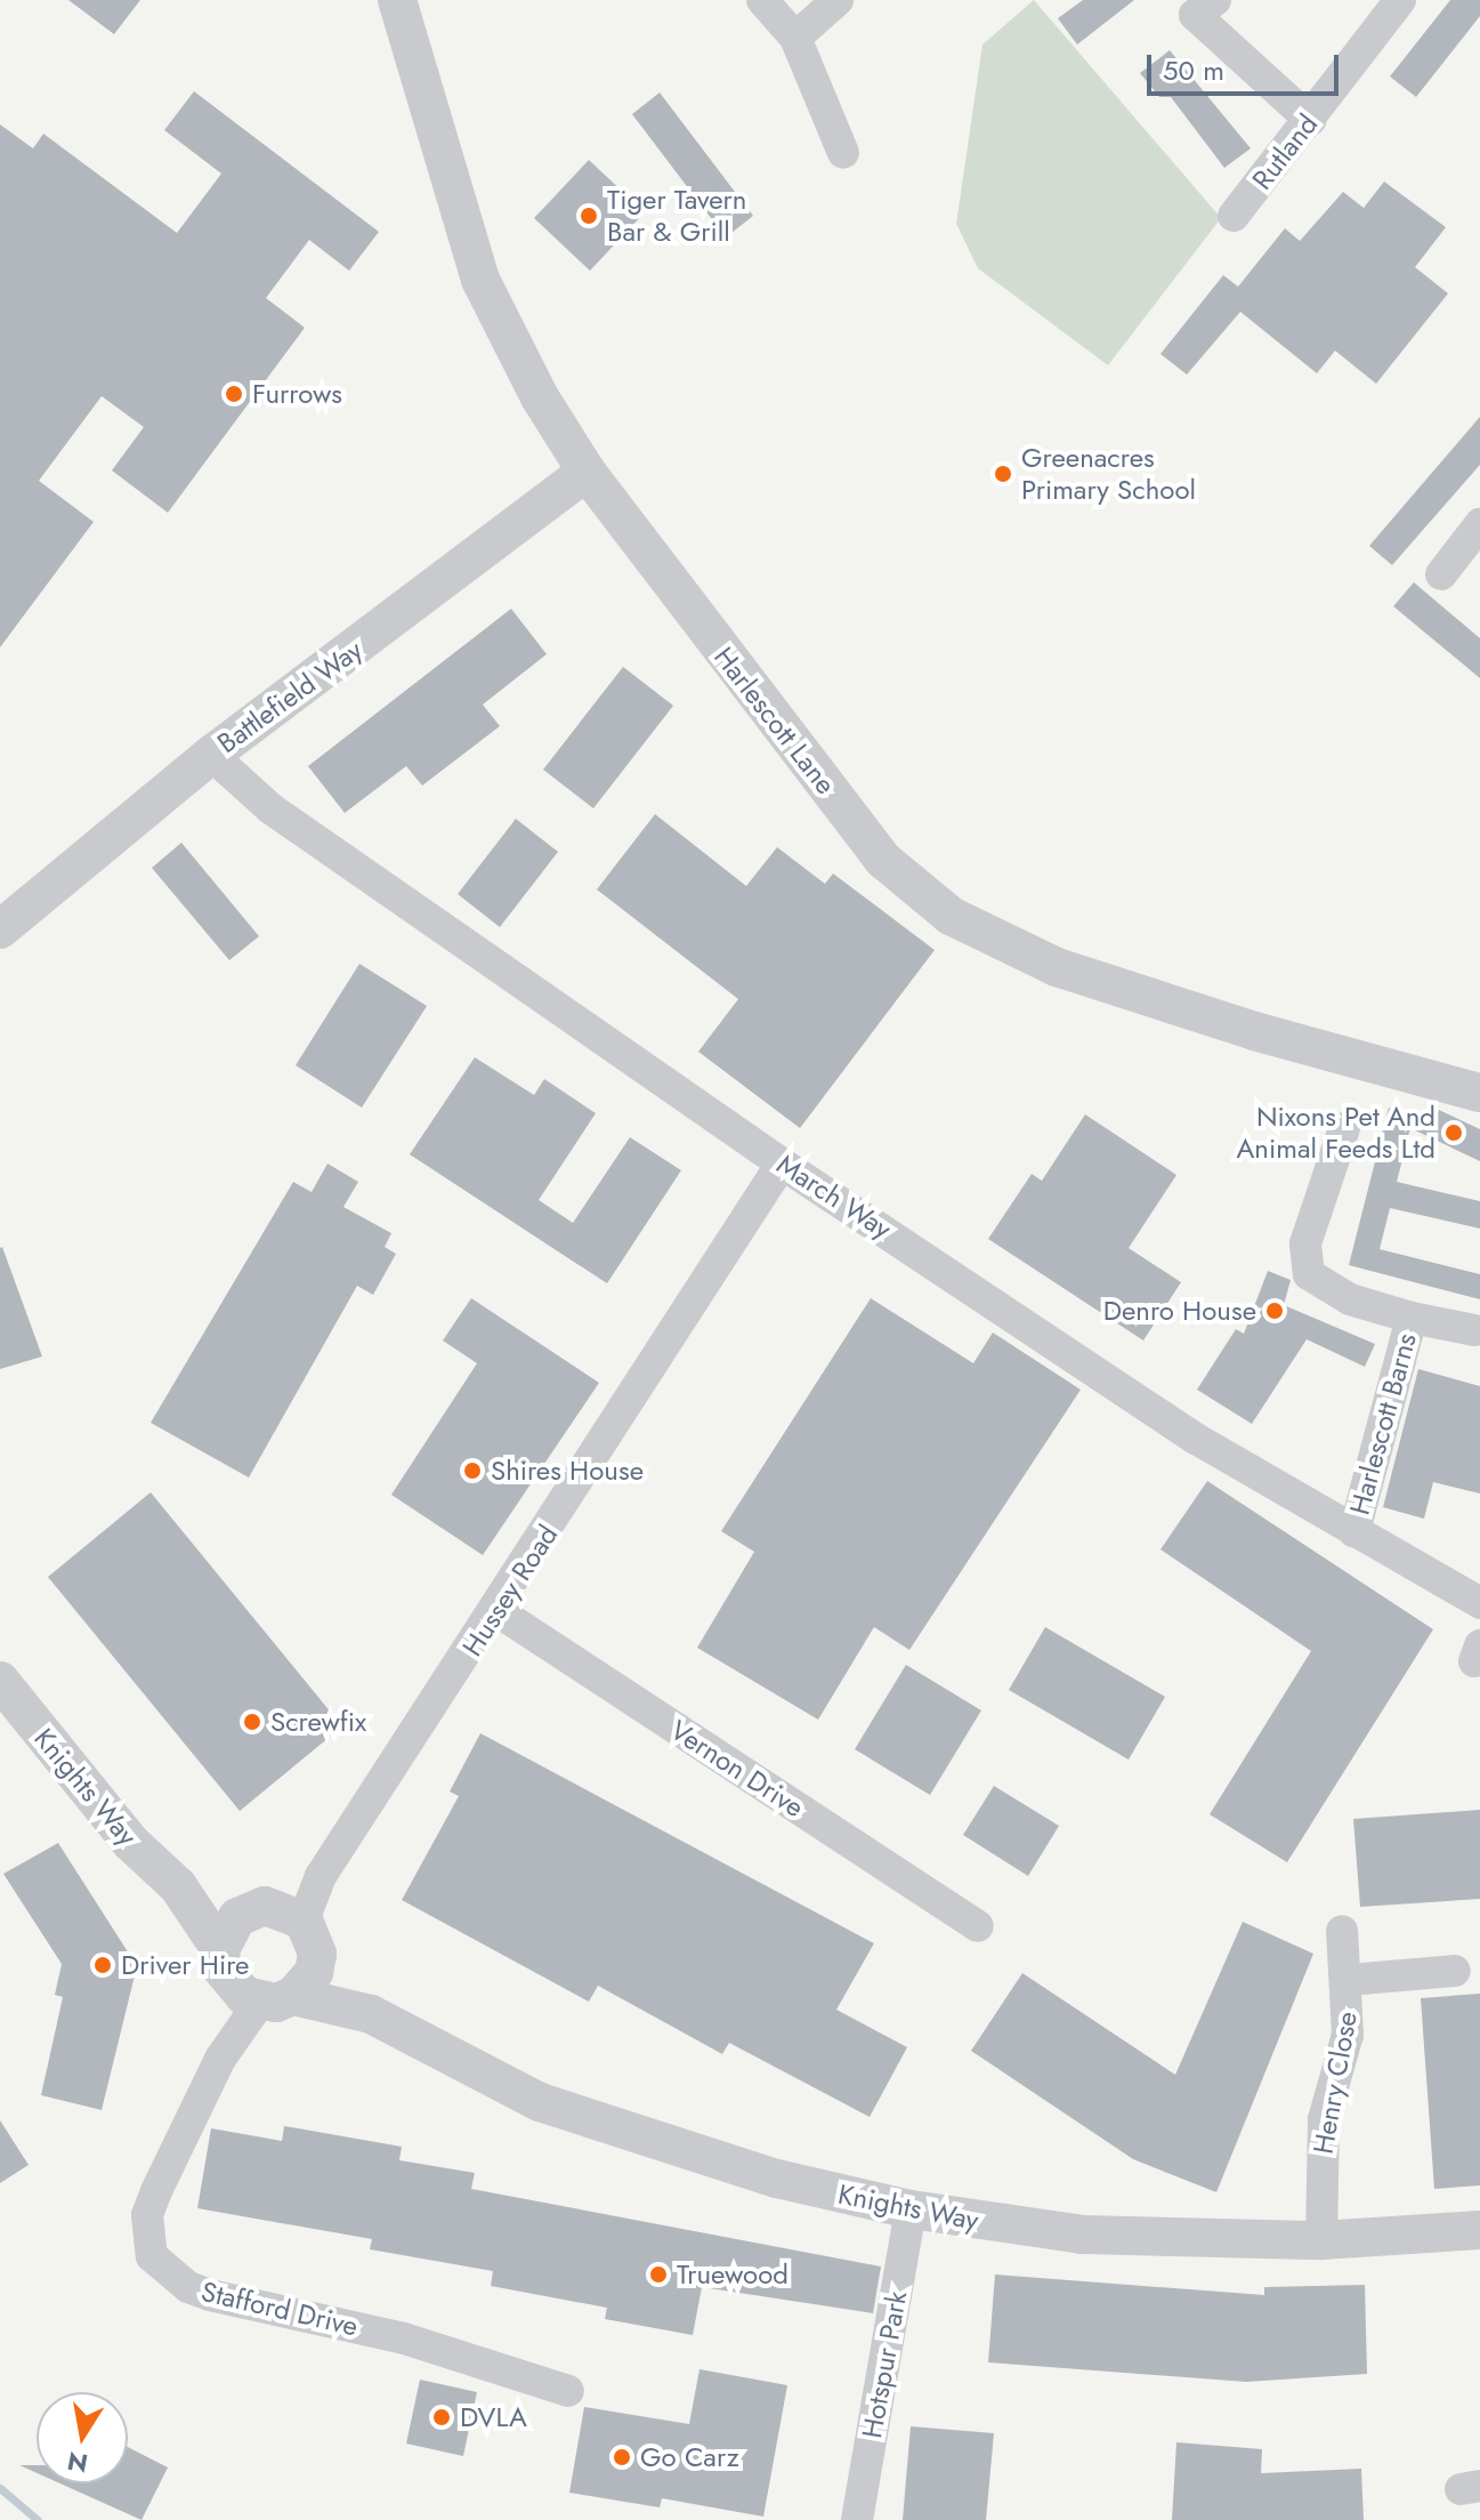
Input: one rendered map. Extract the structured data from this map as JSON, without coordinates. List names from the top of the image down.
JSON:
{
  "streets": {
    "street": [
      "Rutland",
      "Battlefield Way",
      "Harlescott Lane",
      "March Way",
      "Harlescott Barns",
      "Hussey Road",
      "Vernon Drive",
      "Knights Way",
      "Henry Close",
      "Stafford Drive",
      "Hotspur Park"
    ]
  },
  "crossings": [
    ["Battlefield Way", "Harlescott Lane"],
    ["Battlefield Way", "March Way"],
    ["March Way", "Harlescott Barns"],
    ["March Way", "Hussey Road"],
    ["Hussey Road", "Vernon Drive"],
    ["Hussey Road", "Knights Way"],
    ["Hussey Road", "Stafford Drive"],
    ["Knights Way", "Henry Close"],
    ["Knights Way", "Stafford Drive"],
    ["Knights Way", "Hotspur Park"]
  ],
  "places": [
    "Tiger Tavern Bar & Grill",
    "Furrows",
    "Greenacres Primary School",
    "Nixons Pet And Animal Feeds Ltd",
    "Denro House",
    "Shires House",
    "Screwfix",
    "Driver Hire",
    "Truewood",
    "DVLA",
    "Go Carz"
  ],
  "scale_bar": "50 m",
  "north": "bottom"
}
